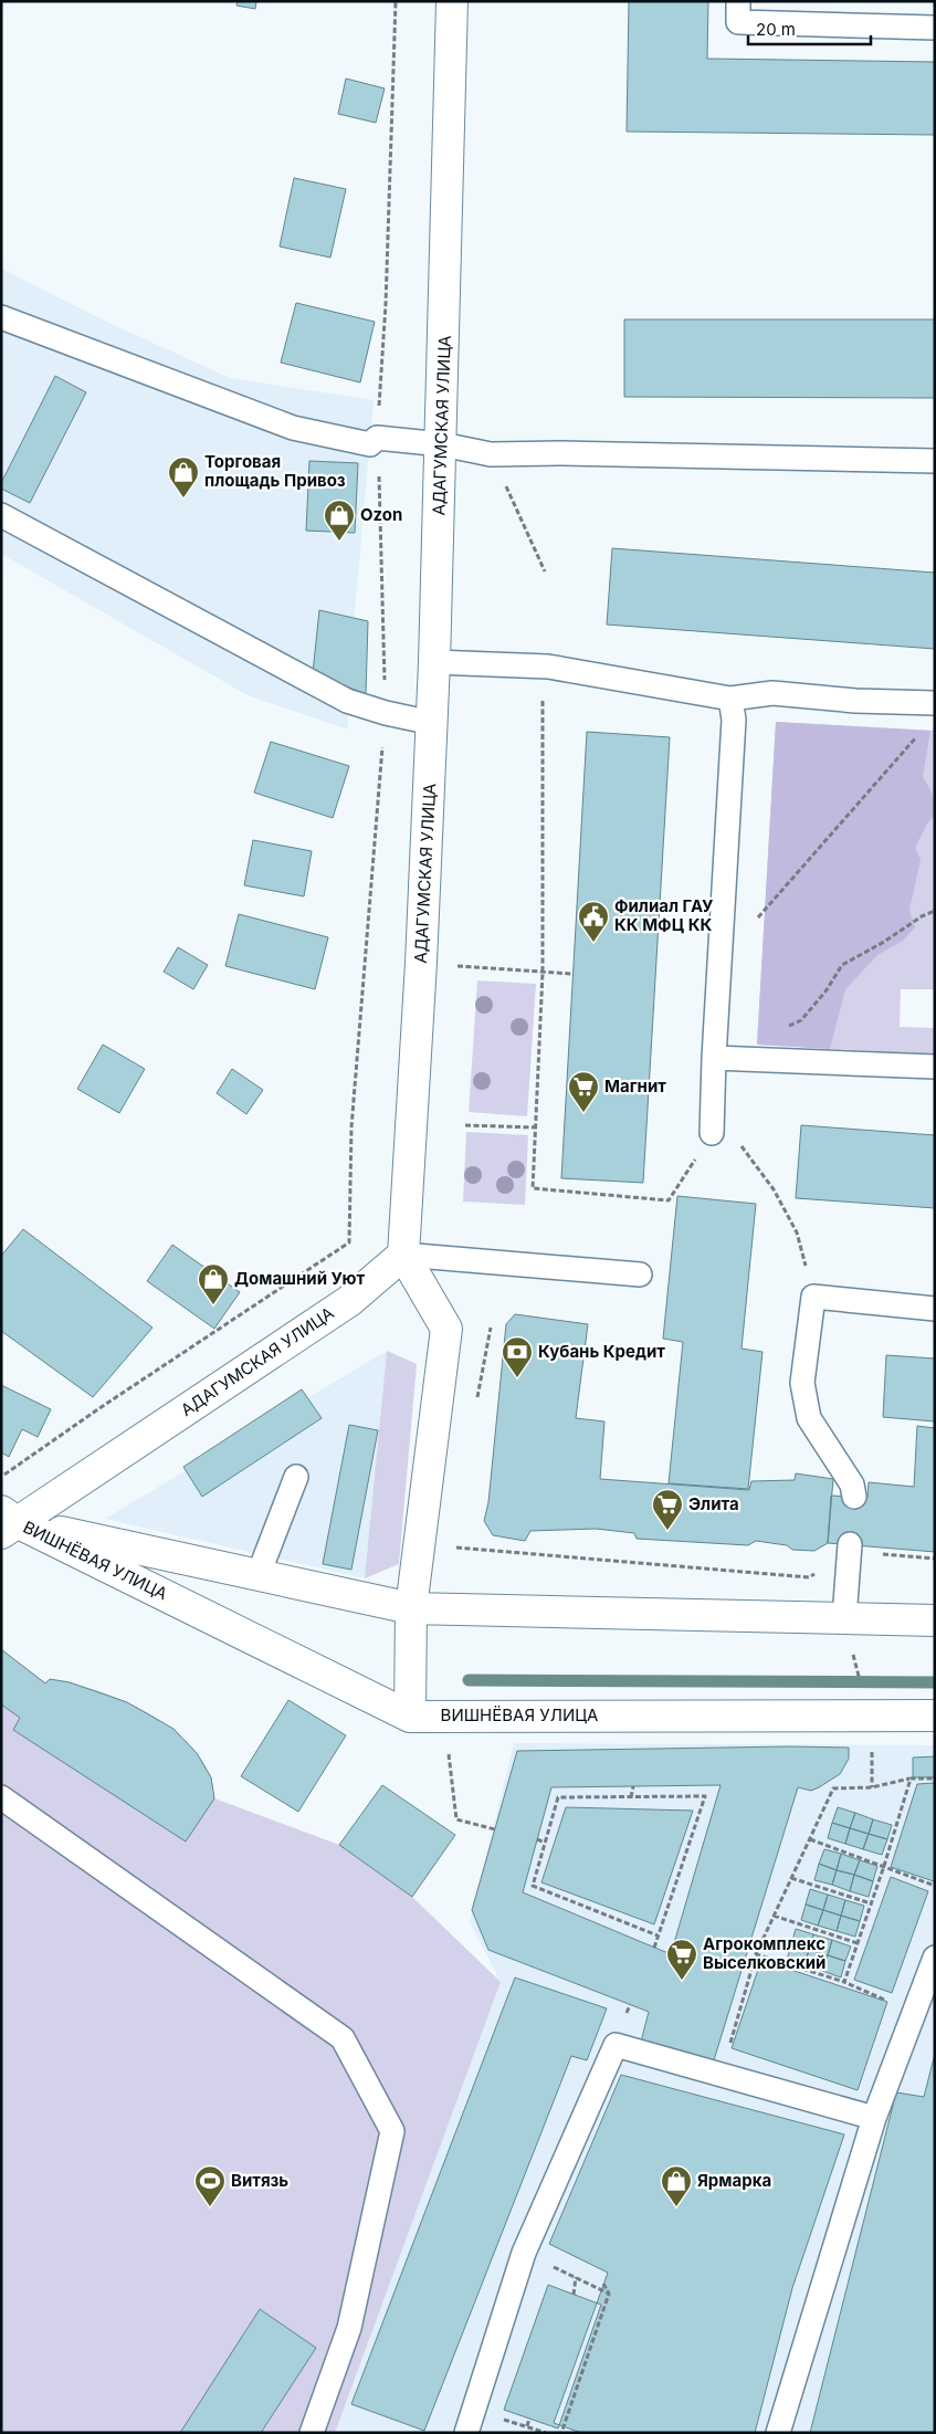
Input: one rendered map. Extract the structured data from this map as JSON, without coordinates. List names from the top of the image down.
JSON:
{
  "streets": {
    "street": ["АДАГУМСКАЯ УЛИЦА", "ВИШНЁВАЯ УЛИЦА"]
  },
  "crossings": [
    ["АДАГУМСКАЯ УЛИЦА", "ВИШНЁВАЯ УЛИЦА"]
  ],
  "places": {
    "shop": [
      "Торговая площадь Привоз",
      "Ozon",
      "Домашний Уют",
      "Ярмарка"
    ],
    "public building": ["Филиал ГАУ КК МФЦ КК"],
    "supermarket": ["Магнит", "Элита", "Агрокомплекс Выселковский"],
    "bank": ["Кубань Кредит"],
    "sports": ["Витязь"]
  },
  "scale_bar": "20 m"
}
